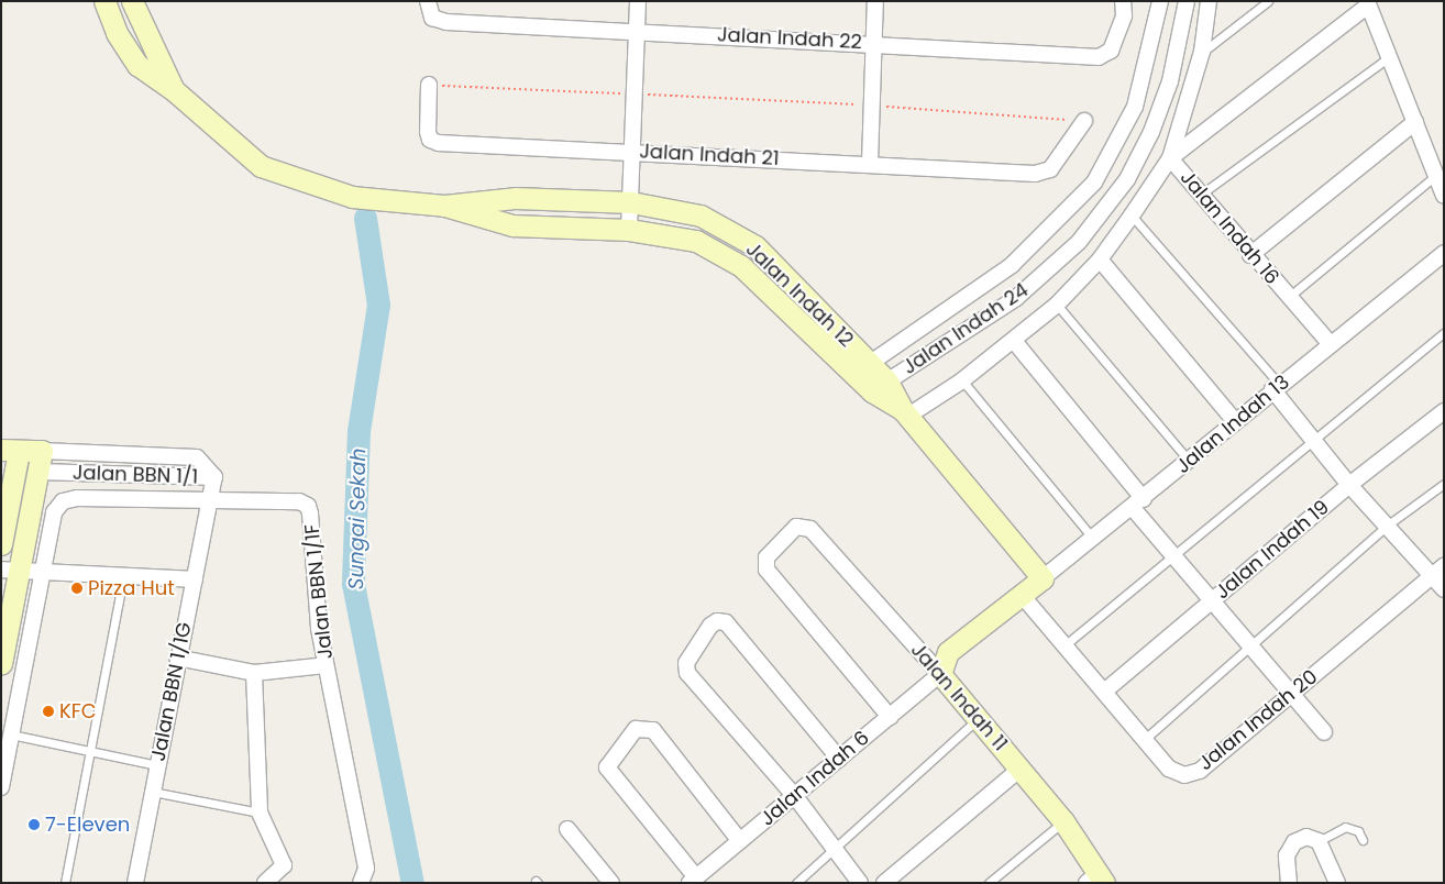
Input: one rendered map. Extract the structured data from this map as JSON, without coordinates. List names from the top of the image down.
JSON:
{
  "streets": {
    "street": [
      "Jalan Indah 22",
      "Jalan Indah 21",
      "Jalan Indah 16",
      "Jalan Indah 12",
      "Jalan Indah 24",
      "Jalan Indah 13",
      "Jalan BBN 1/1",
      "Jalan Indah 19",
      "Jalan BBN 1/1F",
      "Jalan BBN 1/1G",
      "Jalan Indah 11",
      "Jalan Indah 20",
      "Jalan Indah 6"
    ]
  },
  "crossings": [
    ["Jalan Indah 16", "Jalan Indah 13"],
    ["Jalan Indah 12", "Jalan Indah 24"],
    ["Jalan Indah 12", "Jalan Indah 13"],
    ["Jalan Indah 13", "Jalan Indah 11"],
    ["Jalan Indah 13", "Jalan Indah 20"],
    ["Jalan Indah 13", "Jalan Indah 6"],
    ["Jalan BBN 1/1", "Jalan BBN 1/1G"],
    ["Jalan Indah 19", "Jalan Indah 20"],
    ["Jalan BBN 1/1F", "Jalan BBN 1/1G"],
    ["Jalan Indah 11", "Jalan Indah 6"]
  ],
  "water": ["Sungai Sekah"],
  "places": ["Pizza Hut", "KFC", "7-Eleven"]
}
